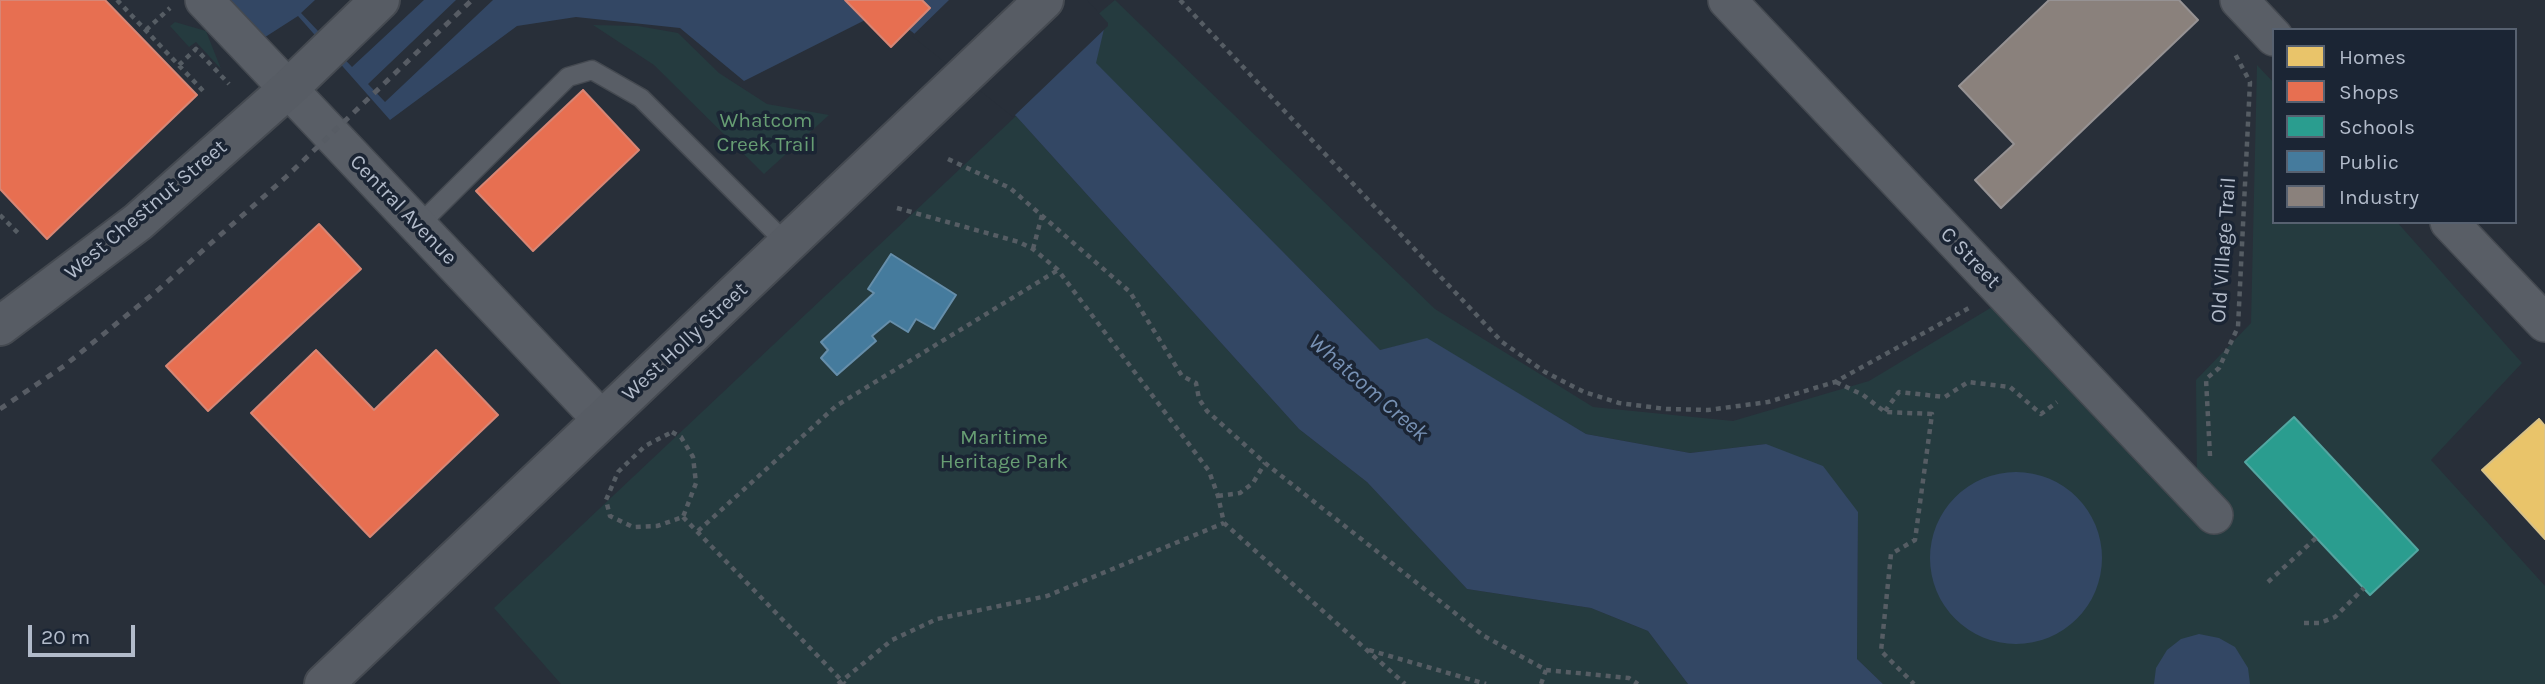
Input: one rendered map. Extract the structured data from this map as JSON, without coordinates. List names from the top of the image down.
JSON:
{
  "streets": {
    "main road": ["West Chestnut Street", "West Holly Street"],
    "street": ["Central Avenue", "C Street"],
    "path": ["Old Village Trail"]
  },
  "crossings": [
    ["West Chestnut Street", "Central Avenue"],
    ["Central Avenue", "West Holly Street"],
    ["Old Village Trail", "C Street"]
  ],
  "water": ["Whatcom Creek"],
  "parks": ["Whatcom Creek Trail", "Maritime Heritage Park"],
  "legend": [
    "Homes",
    "Shops",
    "Schools",
    "Public",
    "Industry"
  ],
  "scale_bar": "20 m"
}
